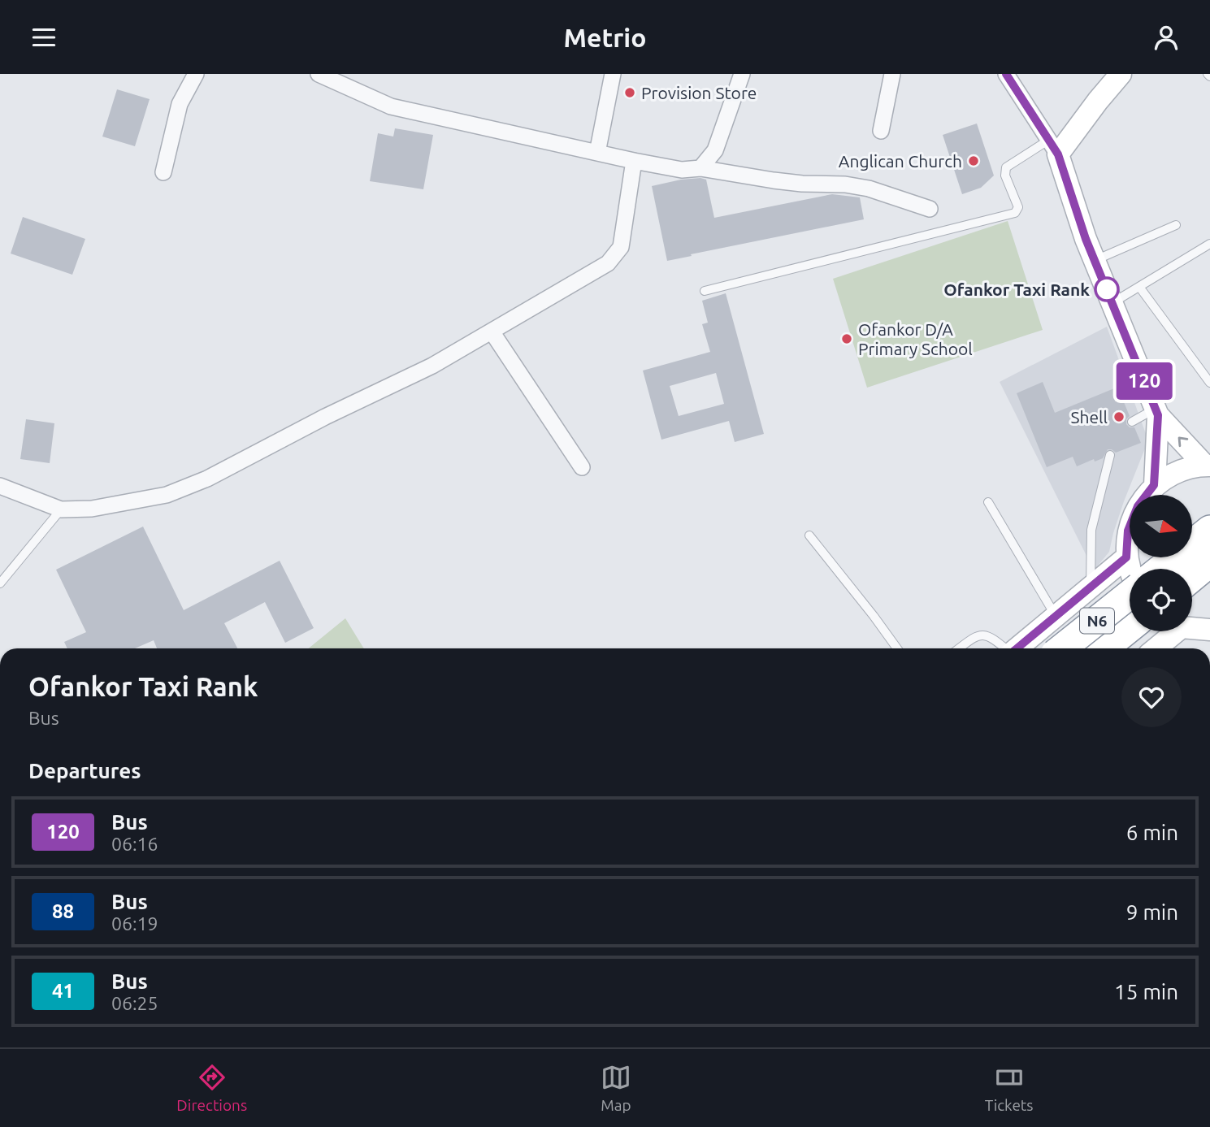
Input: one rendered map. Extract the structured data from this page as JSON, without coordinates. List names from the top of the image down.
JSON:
{
  "streets": {
    "highway": ["N6"]
  },
  "places": [
    "Provision Store",
    "Anglican Church",
    "Ofankor Taxi Rank",
    "Ofankor D/A Primary School",
    "Shell"
  ],
  "lines": ["bus line 120"],
  "north": "right",
  "page": {
    "header": "Metrio",
    "on_map": "120",
    "heading": [
      ["Ofankor Taxi Rank", "Bus"],
      "Departures"
    ],
    "list": [
      {
        "mark": "120",
        "name": "Bus",
        "note": "06:16",
        "value": "6 min"
      },
      {
        "mark": "88",
        "name": "Bus",
        "note": "06:19",
        "value": "9 min"
      },
      {
        "mark": "41",
        "name": "Bus",
        "note": "06:25",
        "value": "15 min"
      }
    ],
    "tabs": ["Directions", "Map", "Tickets"]
  }
}
